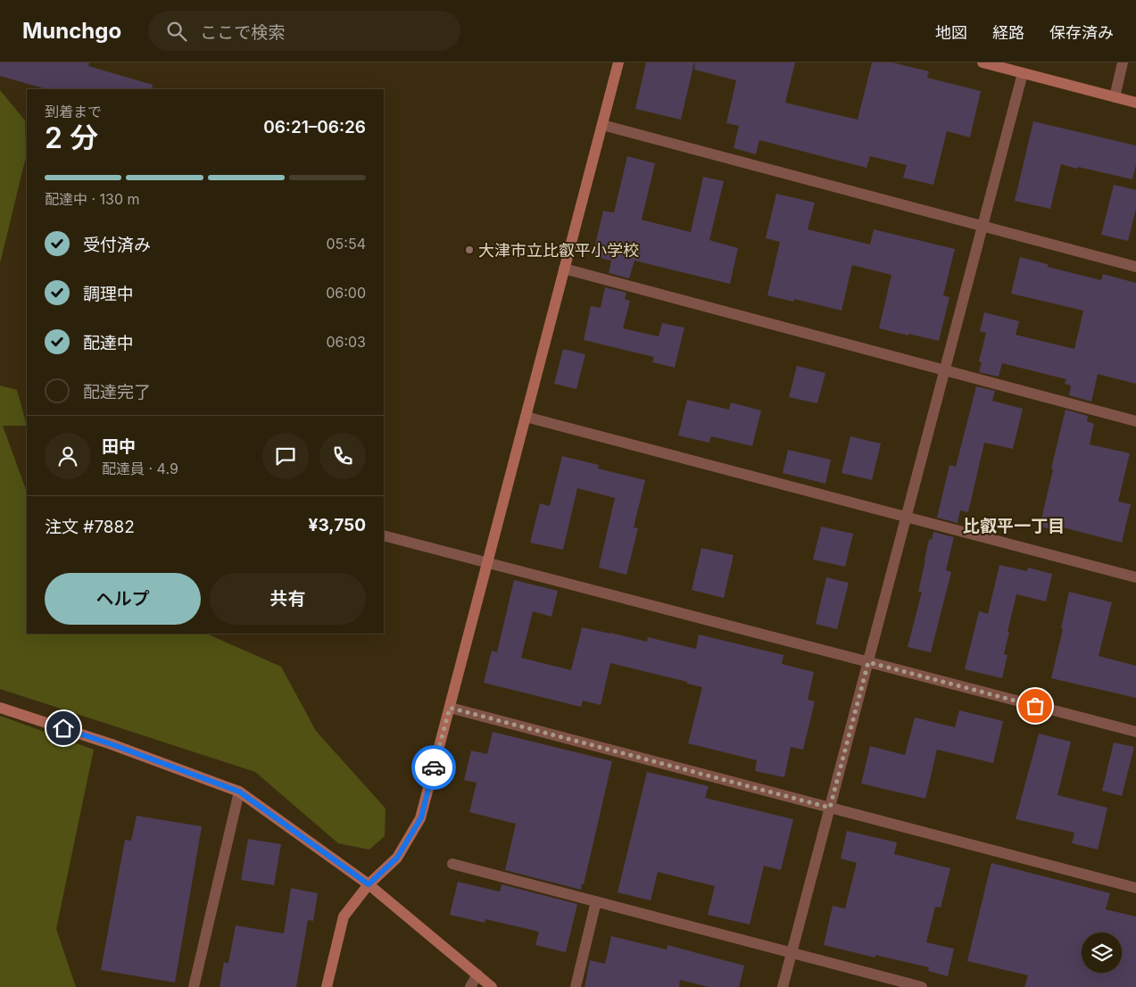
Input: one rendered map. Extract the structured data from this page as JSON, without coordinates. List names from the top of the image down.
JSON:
{
  "districts": ["比叡平一丁目"],
  "places": ["大津市立比叡平小学校"],
  "page": {
    "header": "Munchgo",
    "search": "ここで検索",
    "nav": ["地図", "経路", "保存済み"],
    "heading": ["2 分", "到着まで", "06:21–06:26"],
    "panel": [
      "田中",
      "配達員 · 4.9",
      "注文 #7882",
      "¥3,750"
    ],
    "bar": "配達中 · 130 m",
    "list": [
      ["受付済み", "05:54"],
      ["調理中", "06:00"],
      ["配達中", "06:03"],
      "配達完了"
    ],
    "buttons": ["ヘルプ", "共有"]
  }
}
